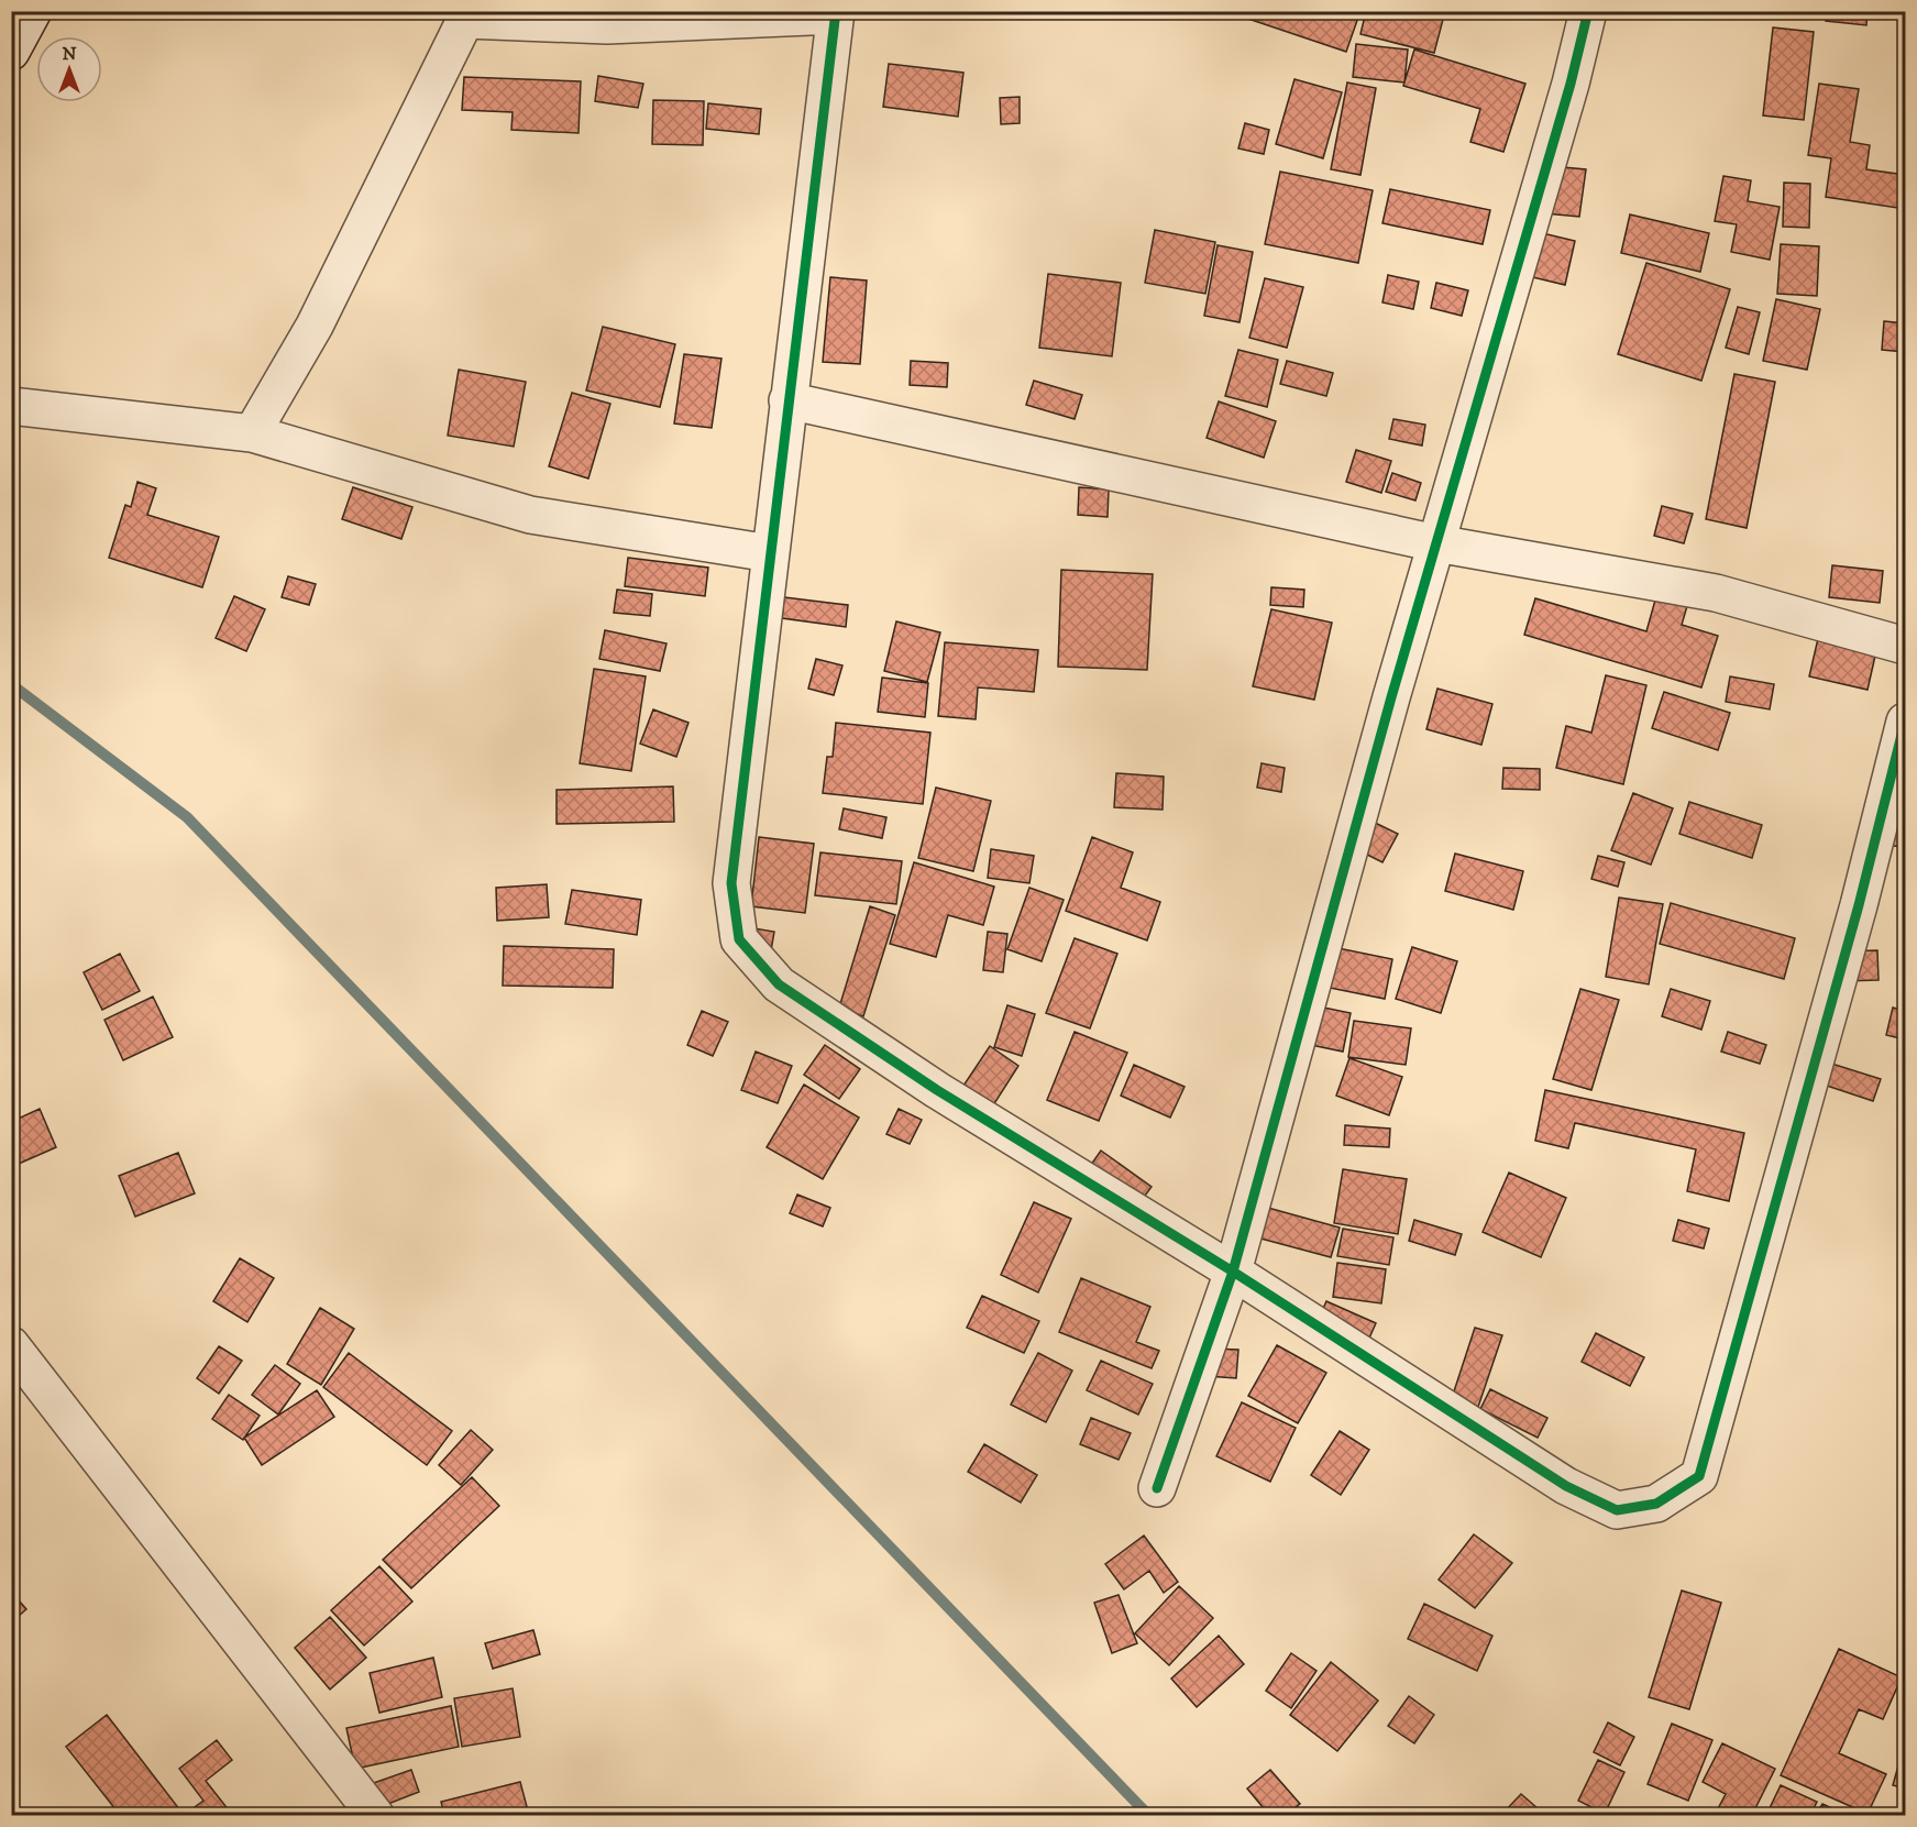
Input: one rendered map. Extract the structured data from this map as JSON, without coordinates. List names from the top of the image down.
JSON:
{
  "north": "top"
}
